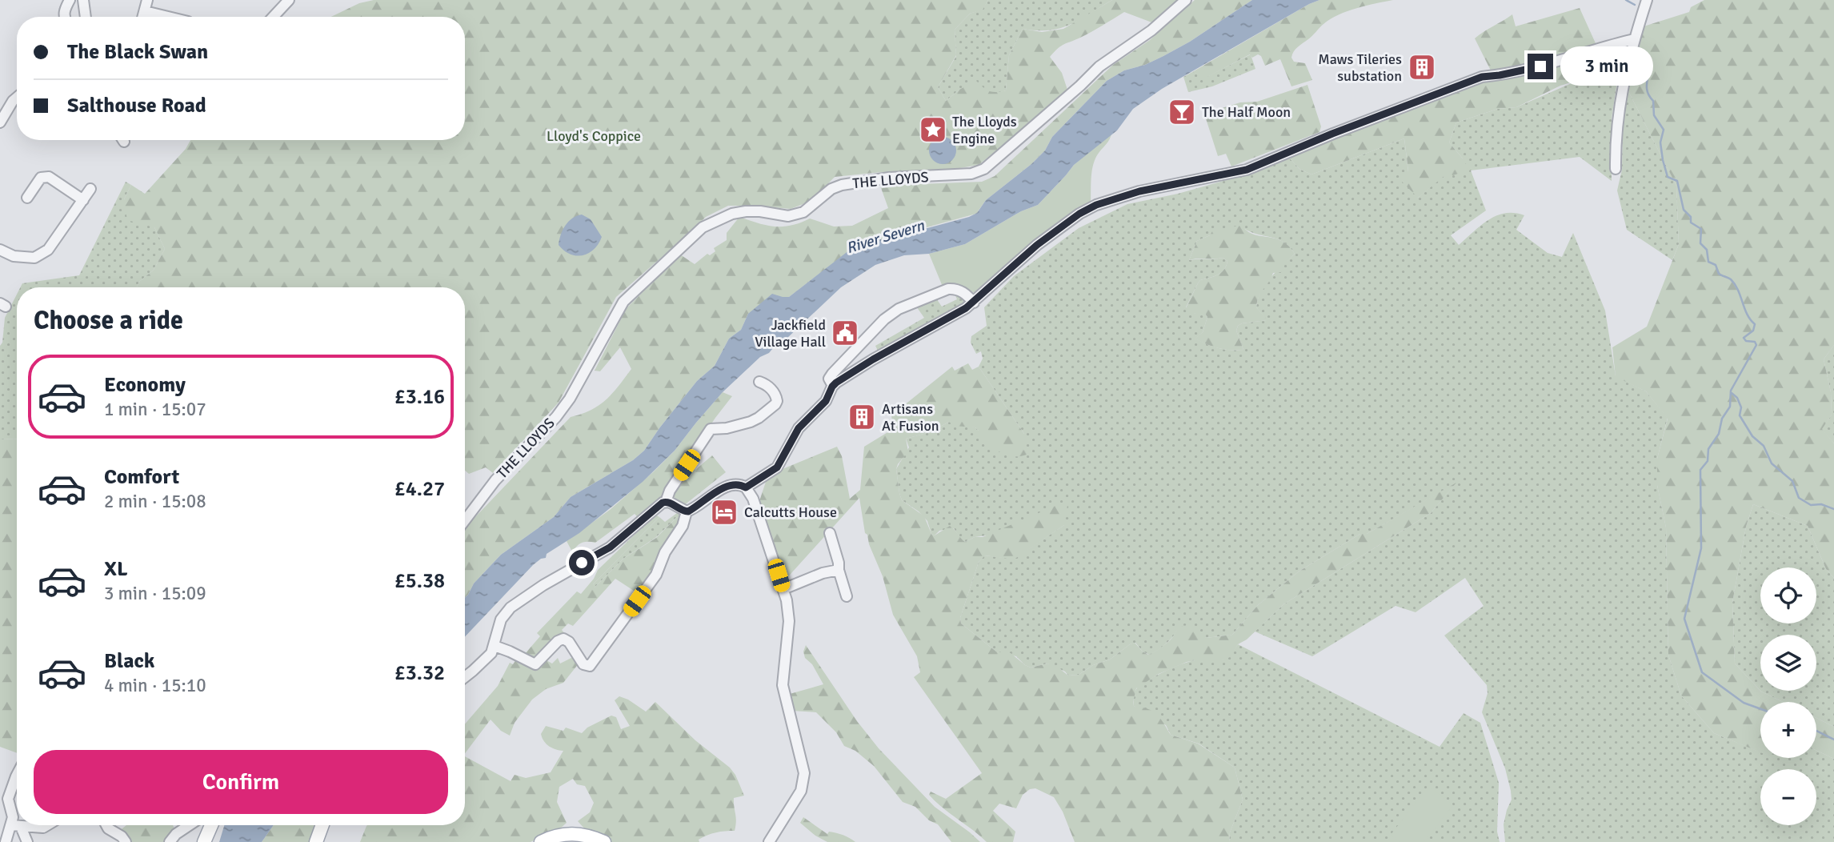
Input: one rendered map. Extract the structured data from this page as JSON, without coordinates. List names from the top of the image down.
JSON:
{
  "streets": {
    "street": ["THE LLOYDS"]
  },
  "water": ["River Severn"],
  "parks": ["Lloyd's Coppice"],
  "places": {
    "building": ["Maws Tileries substation", "Artisans At Fusion"],
    "bar": ["The Half Moon"],
    "place": ["The Lloyds Engine"],
    "public building": ["Jackfield Village Hall"],
    "hotel": ["Calcutts House"]
  },
  "page": {
    "banner": ["The Black Swan", "Salthouse Road"],
    "bubble": "3 min",
    "heading": "Choose a ride",
    "list": [
      {
        "name": "Economy",
        "note": "1 min · 15:07",
        "value": "£3.16"
      },
      {
        "name": "Comfort",
        "note": "2 min · 15:08",
        "value": "£4.27"
      },
      {
        "name": "XL",
        "note": "3 min · 15:09",
        "value": "£5.38"
      },
      {
        "name": "Black",
        "note": "4 min · 15:10",
        "value": "£3.32"
      }
    ],
    "map_buttons": ["+", "−"],
    "buttons": "Confirm"
  }
}
